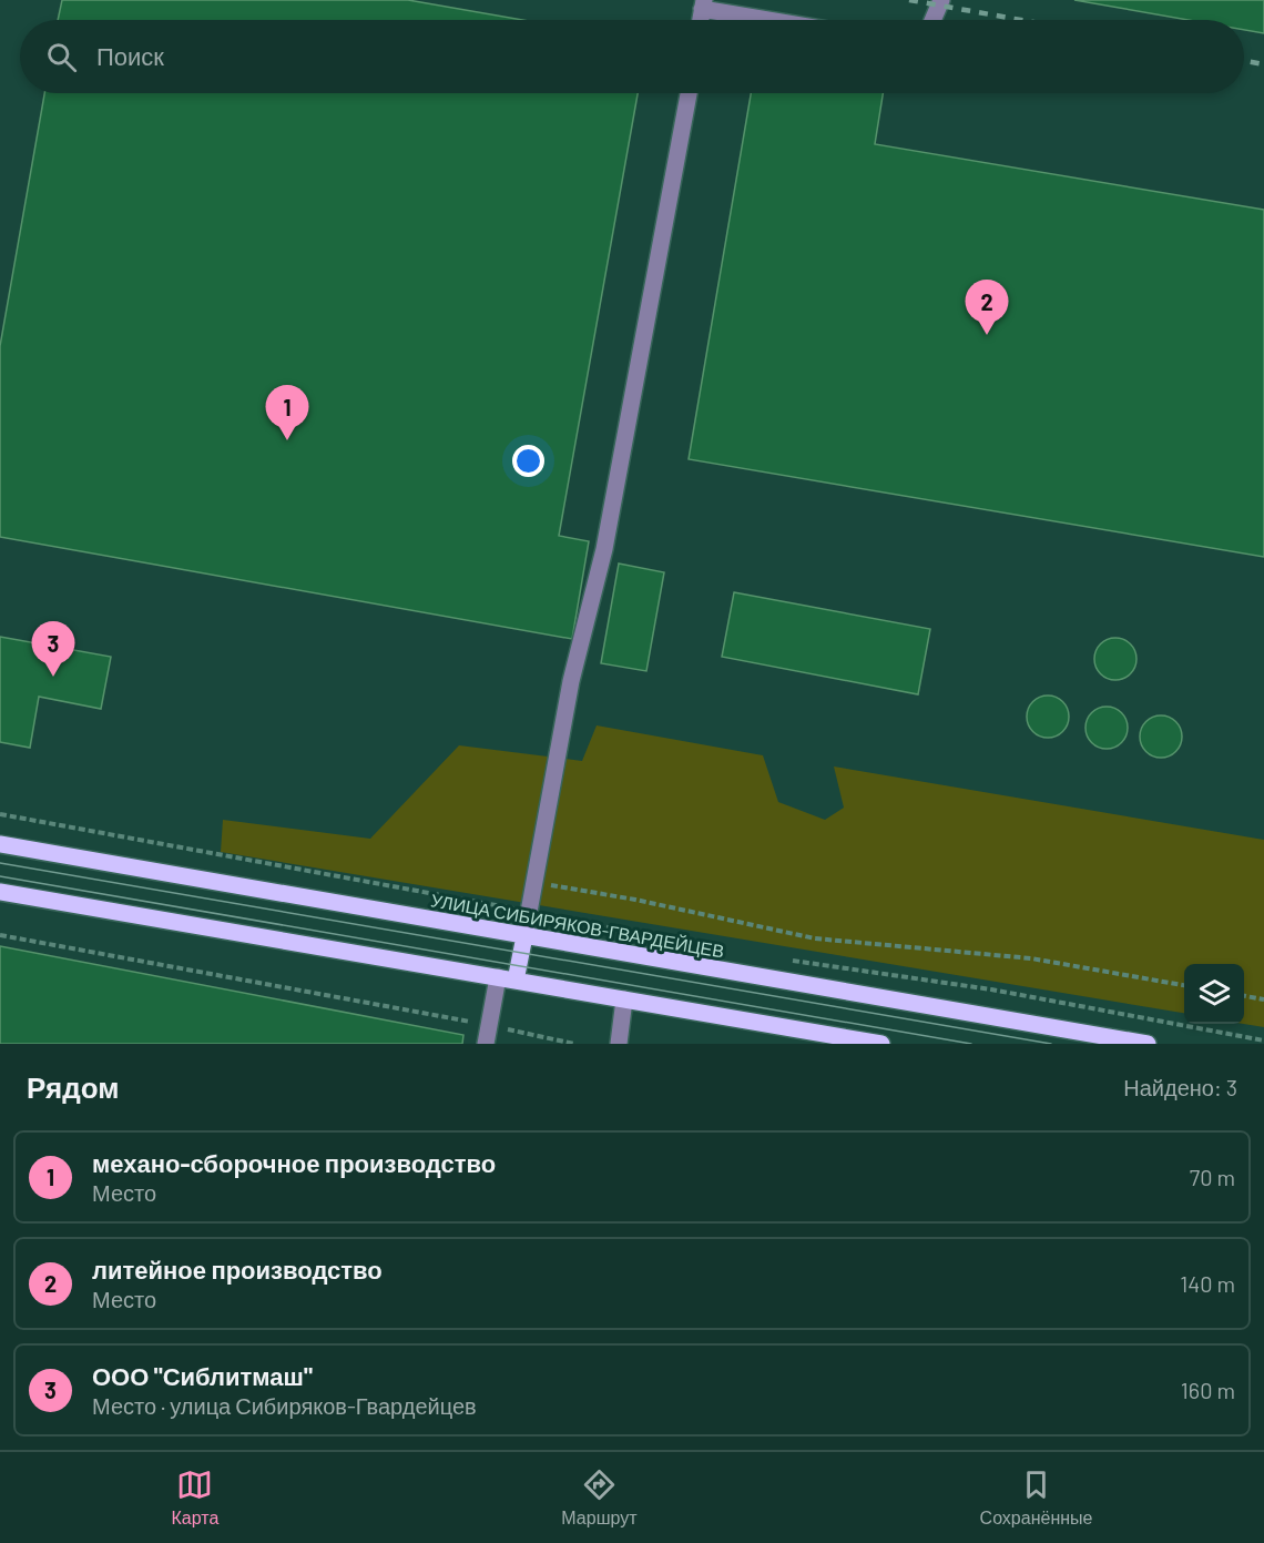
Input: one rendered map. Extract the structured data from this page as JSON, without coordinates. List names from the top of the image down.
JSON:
{
  "streets": {
    "main road": ["УЛИЦА СИБИРЯКОВ-ГВАРДЕЙЦЕВ"]
  },
  "page": {
    "search": "Поиск",
    "pins": ["2", "1", "3"],
    "heading": ["Рядом", "Найдено: 3"],
    "list": [
      {
        "mark": "1",
        "name": "механо-сборочное производство",
        "note": "Место",
        "value": "70 m"
      },
      {
        "mark": "2",
        "name": "литейное производство",
        "note": "Место",
        "value": "140 m"
      },
      {
        "mark": "3",
        "name": "ООО \"Сиблитмаш\"",
        "note": "Место · улица Сибиряков-Гвардейцев",
        "value": "160 m"
      }
    ],
    "nav": ["Карта", "Маршрут", "Сохранённые"]
  }
}
